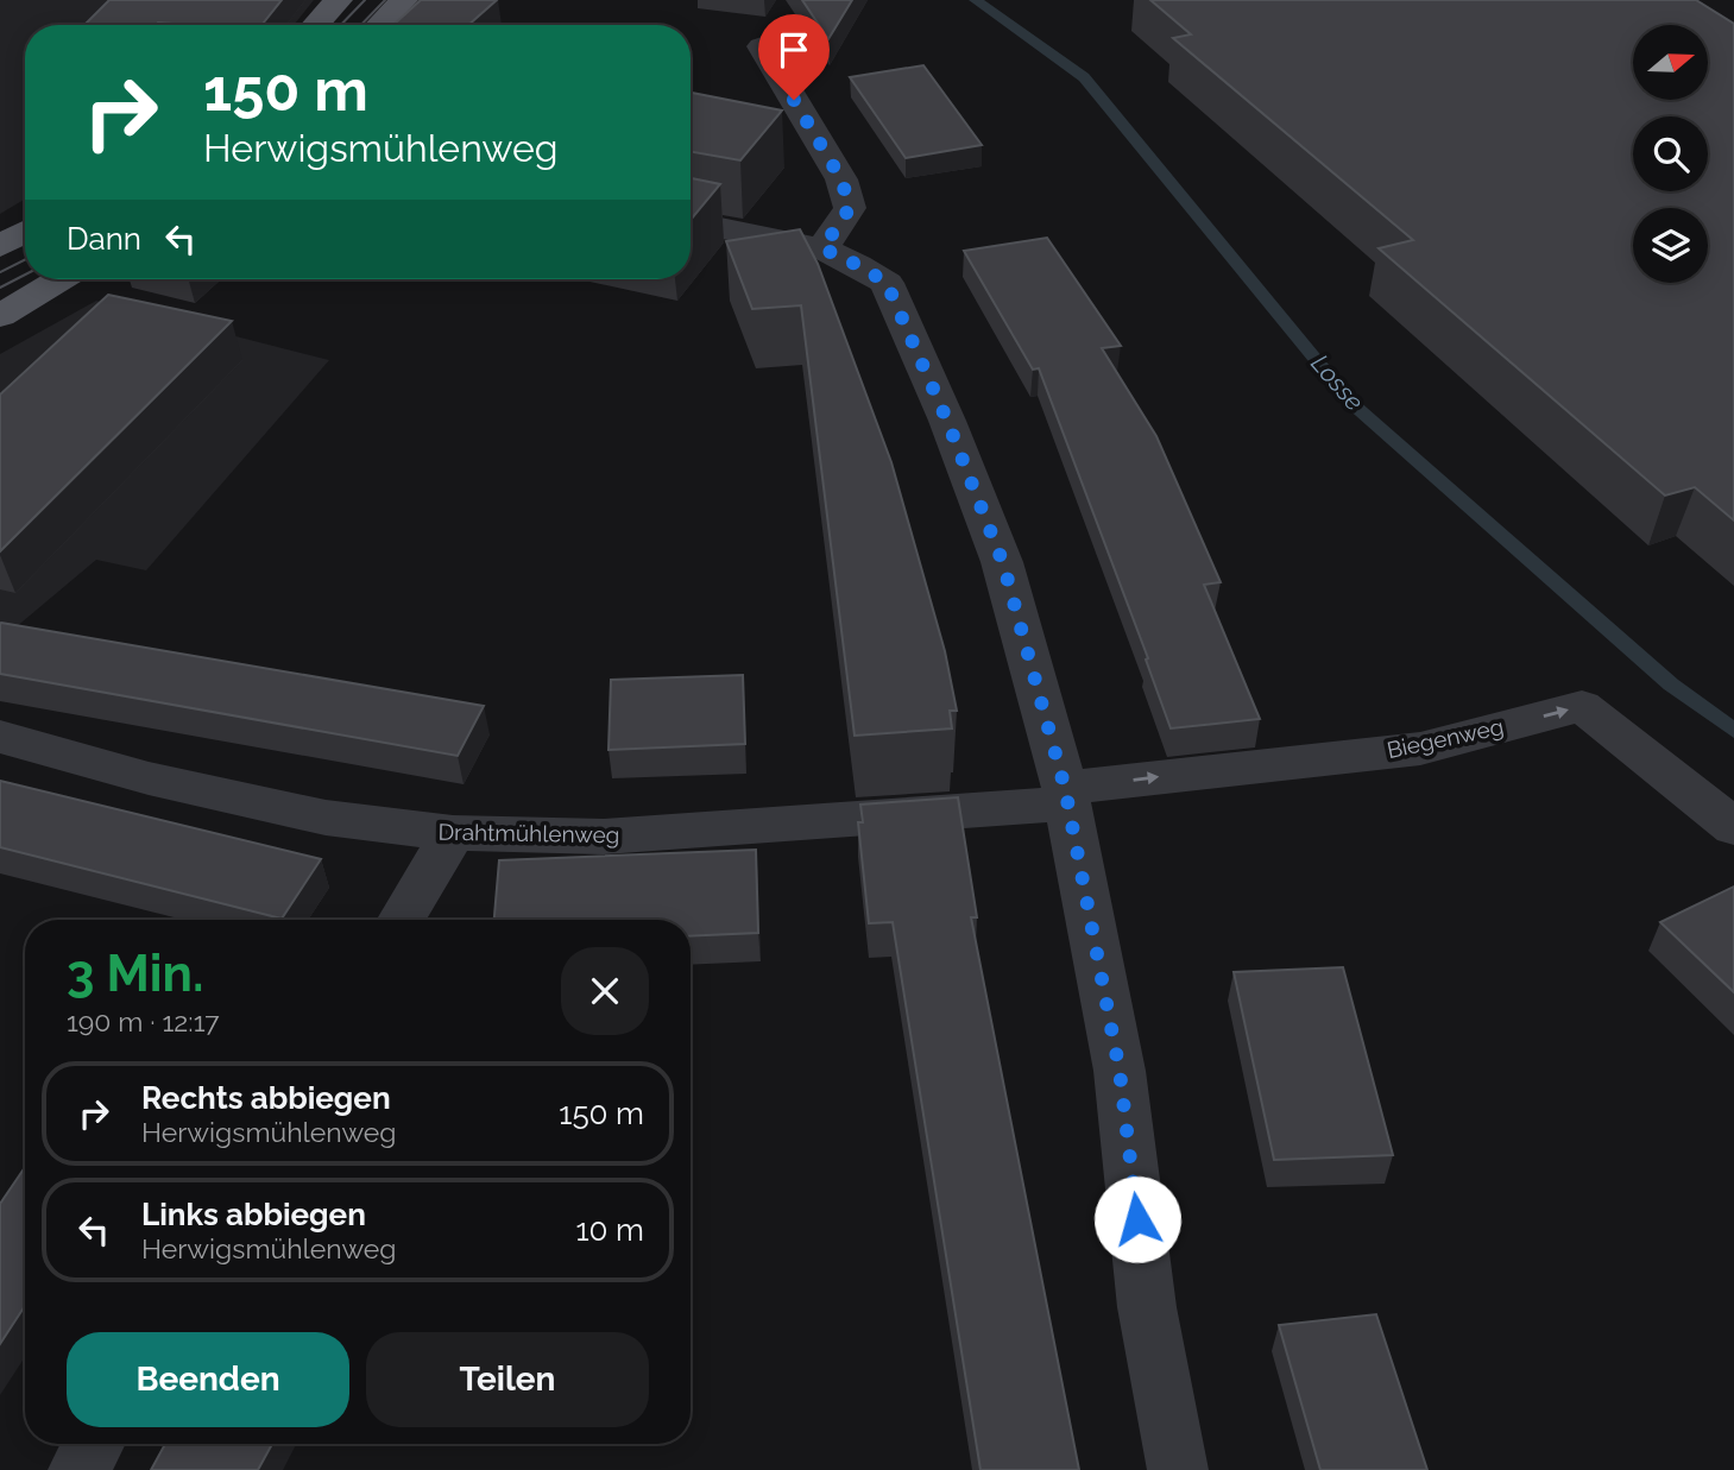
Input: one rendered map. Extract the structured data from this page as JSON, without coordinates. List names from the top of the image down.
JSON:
{
  "streets": {
    "street": ["Biegenweg", "Drahtmühlenweg"]
  },
  "crossings": [
    ["Biegenweg", "Drahtmühlenweg"]
  ],
  "one_way": ["Biegenweg"],
  "water": ["Losse"],
  "north": "right",
  "page": {
    "turn": ["150 m", "Herwigsmühlenweg"],
    "then": "Dann",
    "heading": ["3 Min.", "190 m · 12:17"],
    "list": [
      {
        "name": "Rechts abbiegen",
        "note": "Herwigsmühlenweg",
        "value": "150 m"
      },
      {
        "name": "Links abbiegen",
        "note": "Herwigsmühlenweg",
        "value": "10 m"
      }
    ],
    "buttons": ["Beenden", "Teilen"]
  }
}
